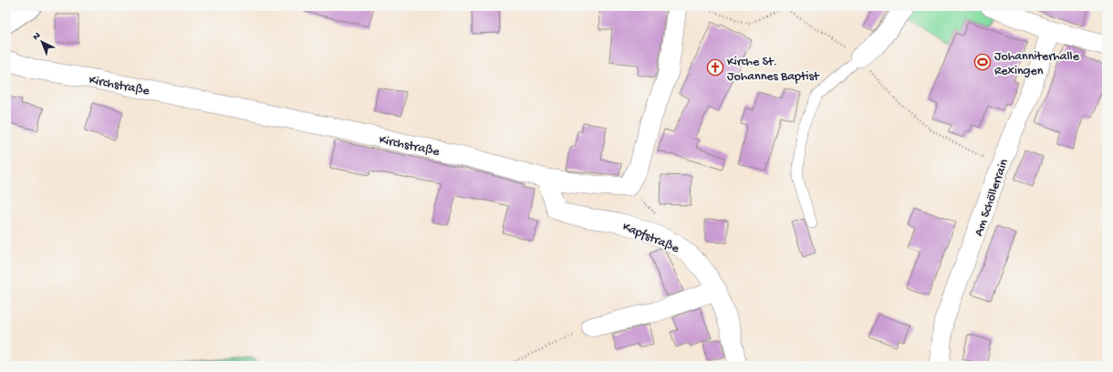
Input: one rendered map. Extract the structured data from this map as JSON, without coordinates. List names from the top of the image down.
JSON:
{
  "streets": {
    "street": ["Kirchstraße", "Am Schöllerrain", "Kapfstraße"]
  },
  "crossings": [
    ["Kirchstraße", "Kapfstraße"]
  ],
  "places": {
    "sports": ["Johanniterhalle Rexingen"],
    "church": ["Kirche St. Johannes Baptist"]
  },
  "north": "top left"
}
